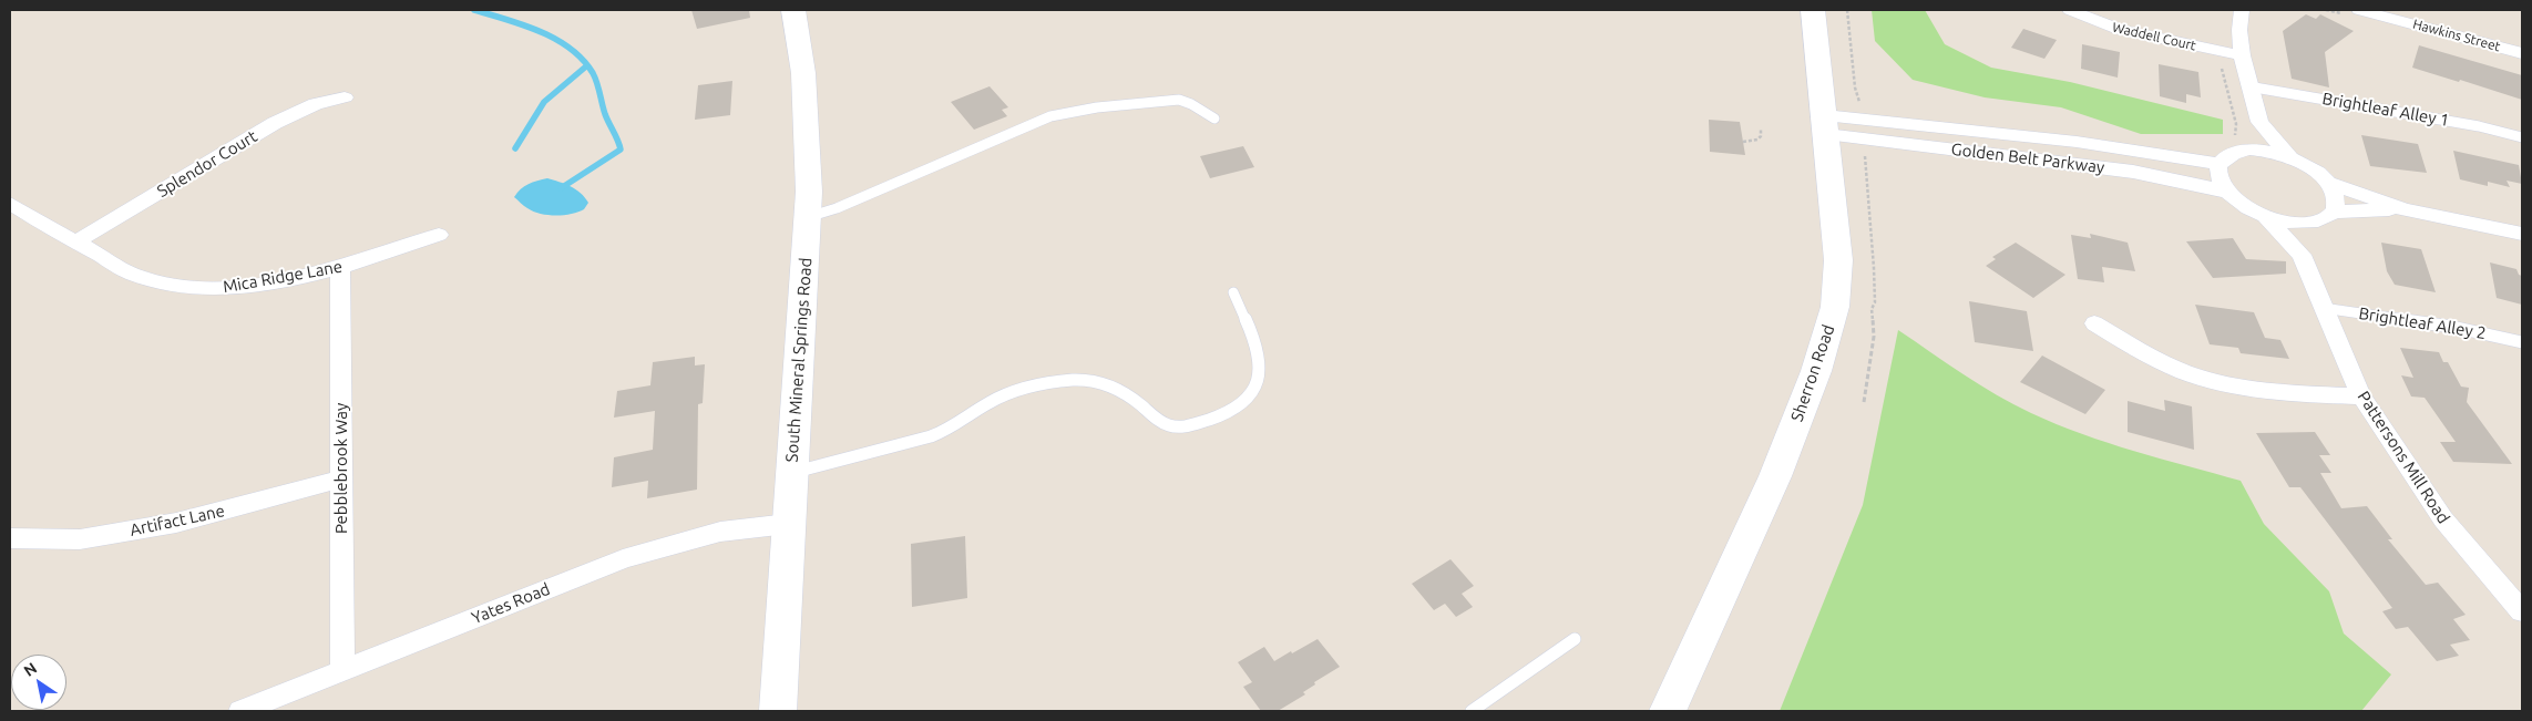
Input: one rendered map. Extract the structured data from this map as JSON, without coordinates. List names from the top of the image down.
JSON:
{
  "streets": {
    "main road": ["South Mineral Springs Road", "Sherron Road"],
    "street": [
      "Hawkins Street",
      "Waddell Court",
      "Golden Belt Parkway",
      "Splendor Court",
      "Mica Ridge Lane",
      "Pattersons Mill Road",
      "Pebblebrook Way",
      "Artifact Lane",
      "Yates Road"
    ],
    "lane": ["Brightleaf Alley 1", "Brightleaf Alley 2"]
  },
  "crossings": [
    ["Golden Belt Parkway", "Sherron Road"],
    ["Splendor Court", "Mica Ridge Lane"],
    ["Mica Ridge Lane", "Pebblebrook Way"],
    ["Brightleaf Alley 2", "Pattersons Mill Road"],
    ["South Mineral Springs Road", "Yates Road"],
    ["Pebblebrook Way", "Artifact Lane"],
    ["Pebblebrook Way", "Yates Road"]
  ],
  "north": "top left"
}
